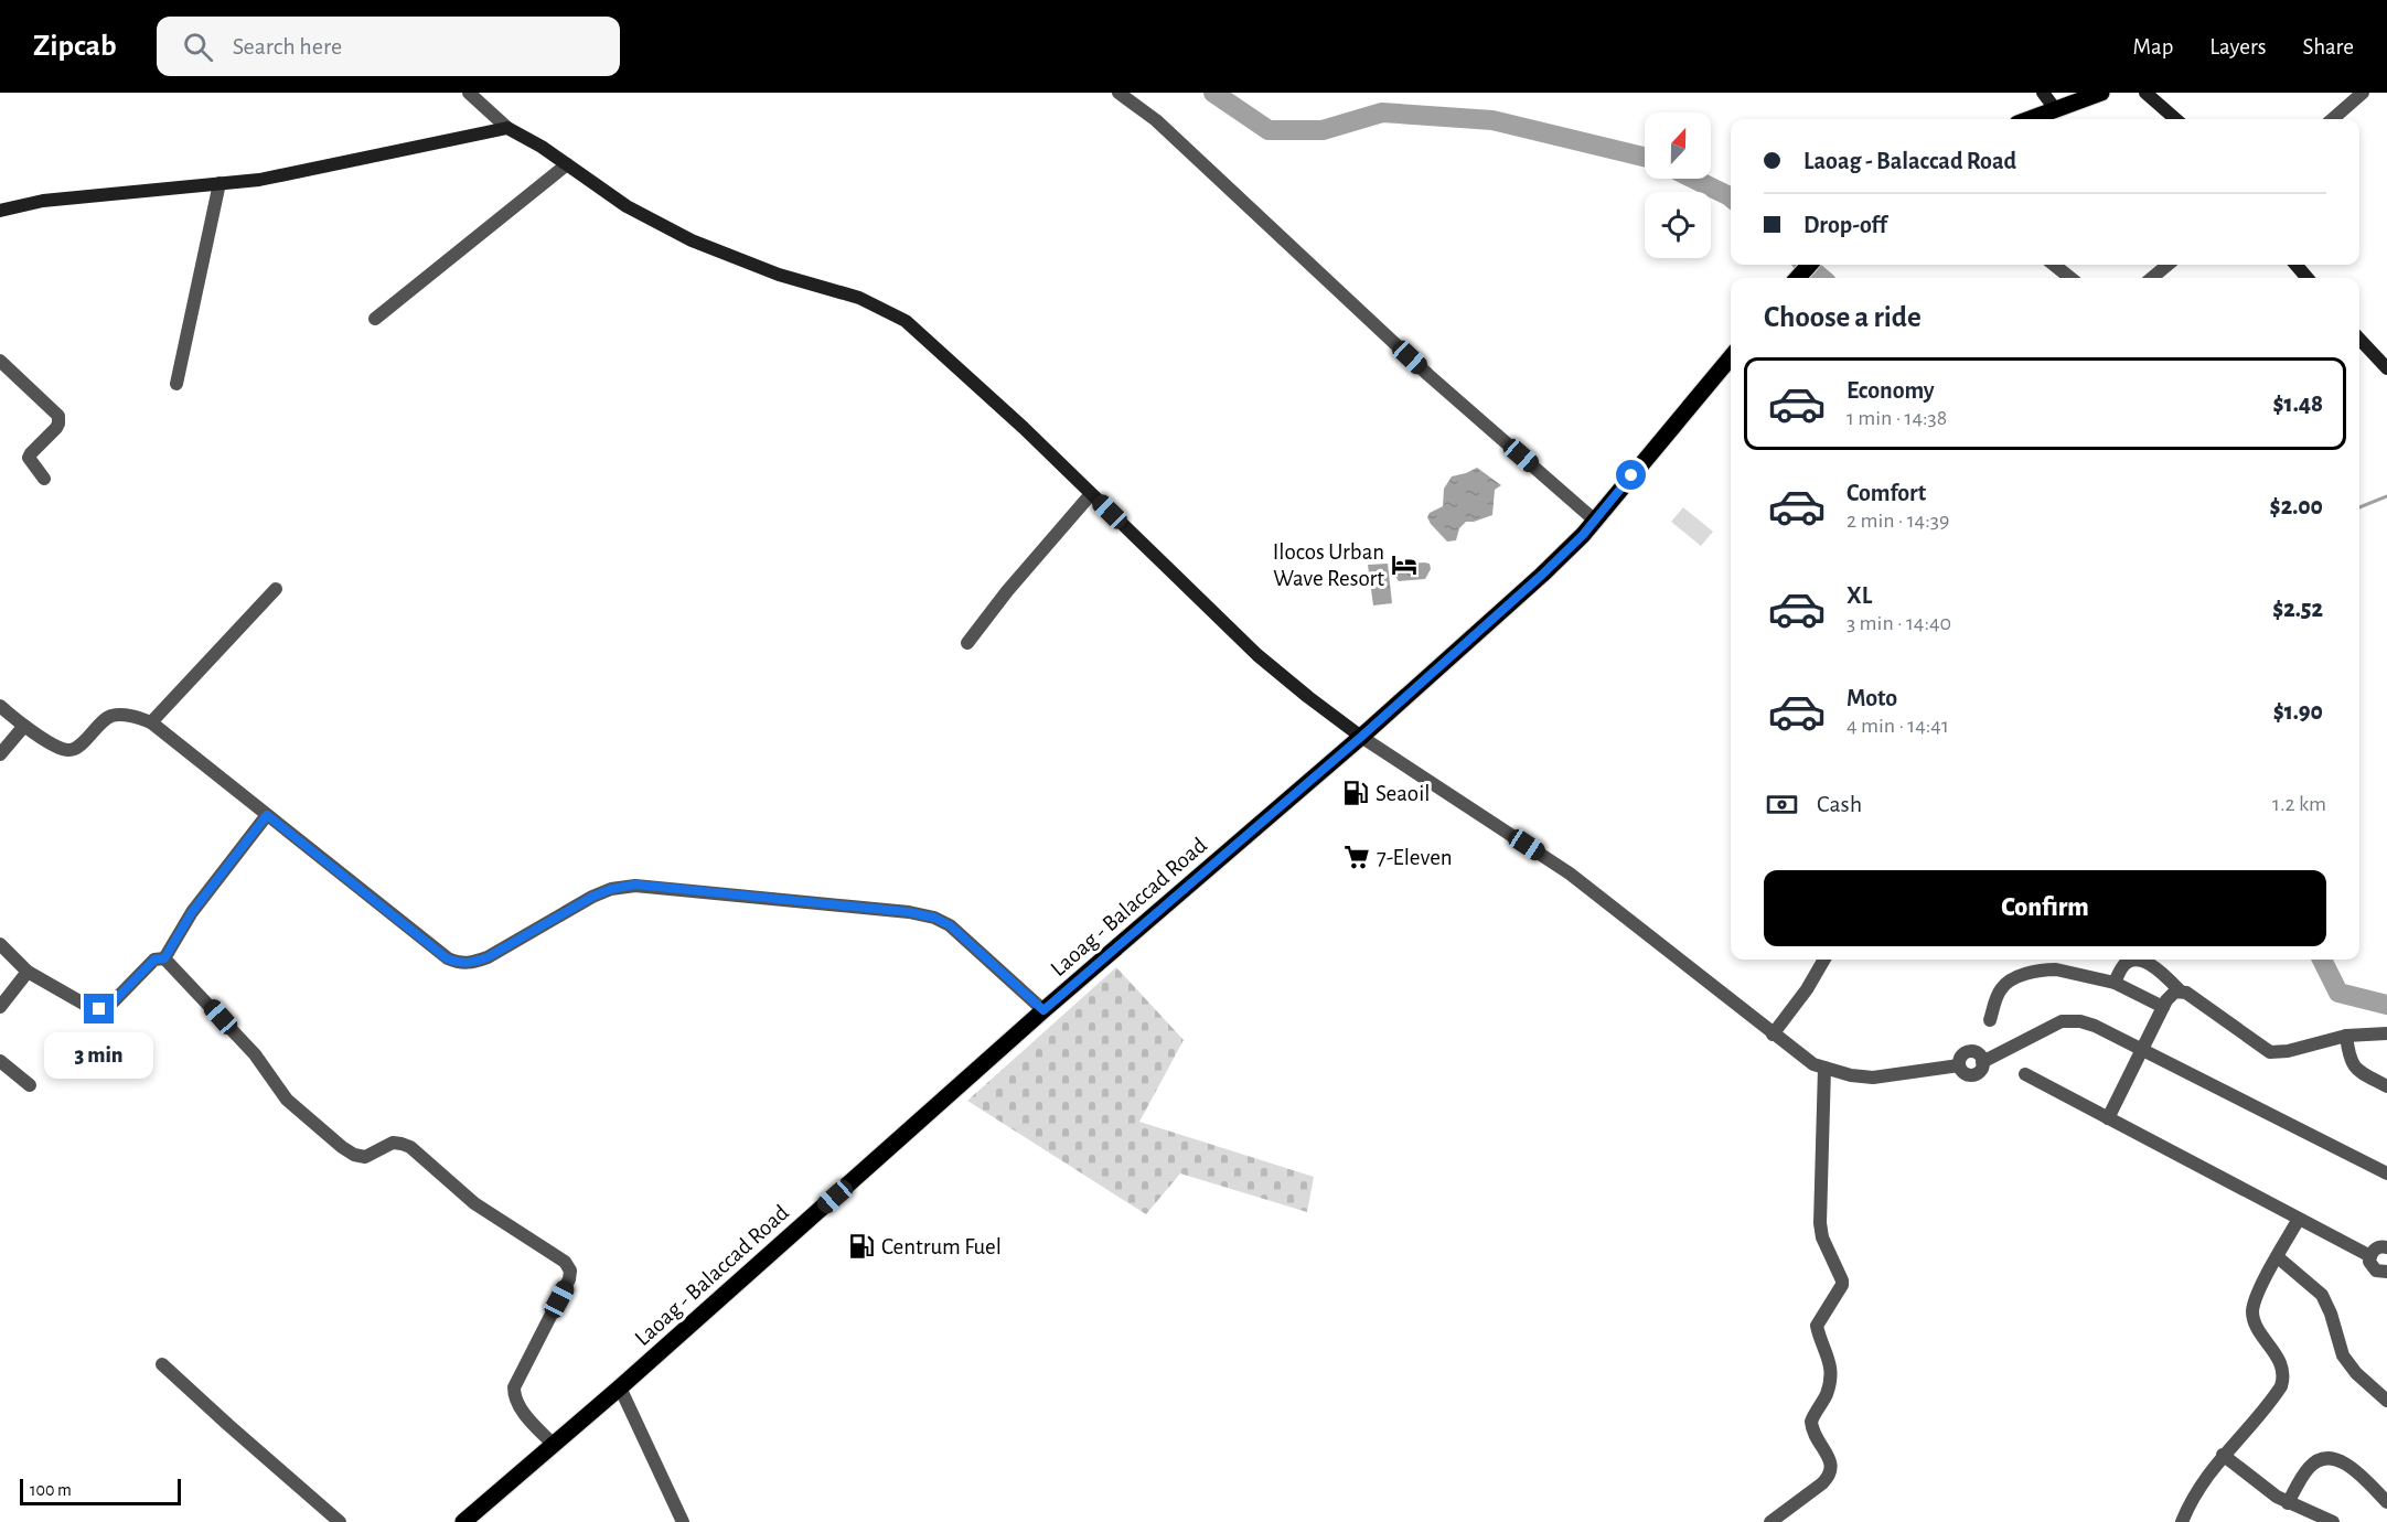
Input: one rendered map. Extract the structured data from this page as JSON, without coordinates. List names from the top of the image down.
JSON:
{
  "streets": {
    "main road": ["Laoag - Balaccad Road"]
  },
  "places": {
    "hotel": ["Ilocos Urban Wave Resort"],
    "fuel station": ["Seaoil", "Centrum Fuel"],
    "supermarket": ["7-Eleven"]
  },
  "scale_bar": "100 m",
  "north": "top",
  "page": {
    "header": "Zipcab",
    "search": "Search here",
    "nav": ["Map", "Layers", "Share"],
    "banner": ["Laoag - Balaccad Road", "Drop-off"],
    "heading": "Choose a ride",
    "list": [
      {
        "name": "Economy",
        "note": "1 min · 14:38",
        "value": "$1.48"
      },
      {
        "name": "Comfort",
        "note": "2 min · 14:39",
        "value": "$2.00"
      },
      {
        "name": "XL",
        "note": "3 min · 14:40",
        "value": "$2.52"
      },
      {
        "name": "Moto",
        "note": "4 min · 14:41",
        "value": "$1.90"
      }
    ],
    "pay": ["Cash", "1.2 km"],
    "buttons": "Confirm",
    "bubble": "3 min",
    "scale": "100 m"
  }
}
